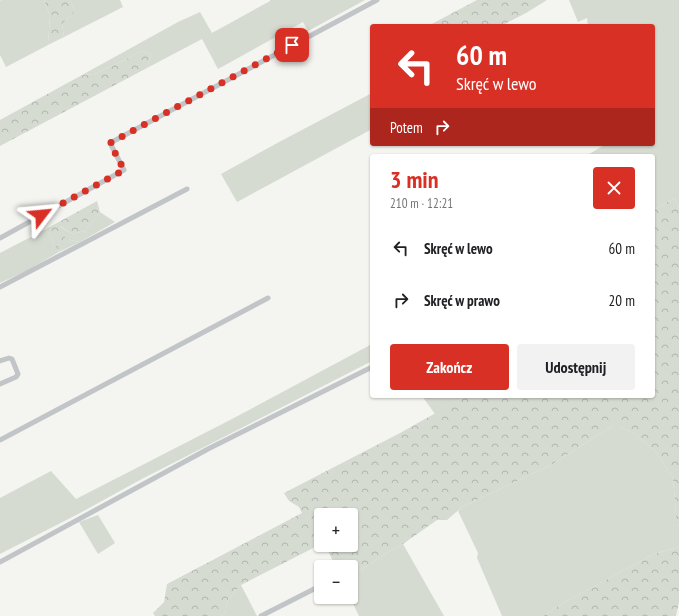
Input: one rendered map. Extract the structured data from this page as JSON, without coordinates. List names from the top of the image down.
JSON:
{
  "page": {
    "turn": ["60 m", "Skręć w lewo"],
    "then": "Potem",
    "heading": ["3 min", "210 m · 12:21"],
    "list": [
      {
        "name": "Skręć w lewo",
        "value": "60 m"
      },
      {
        "name": "Skręć w prawo",
        "value": "20 m"
      }
    ],
    "buttons": ["Zakończ", "Udostępnij"],
    "map_buttons": ["+", "−"]
  }
}
